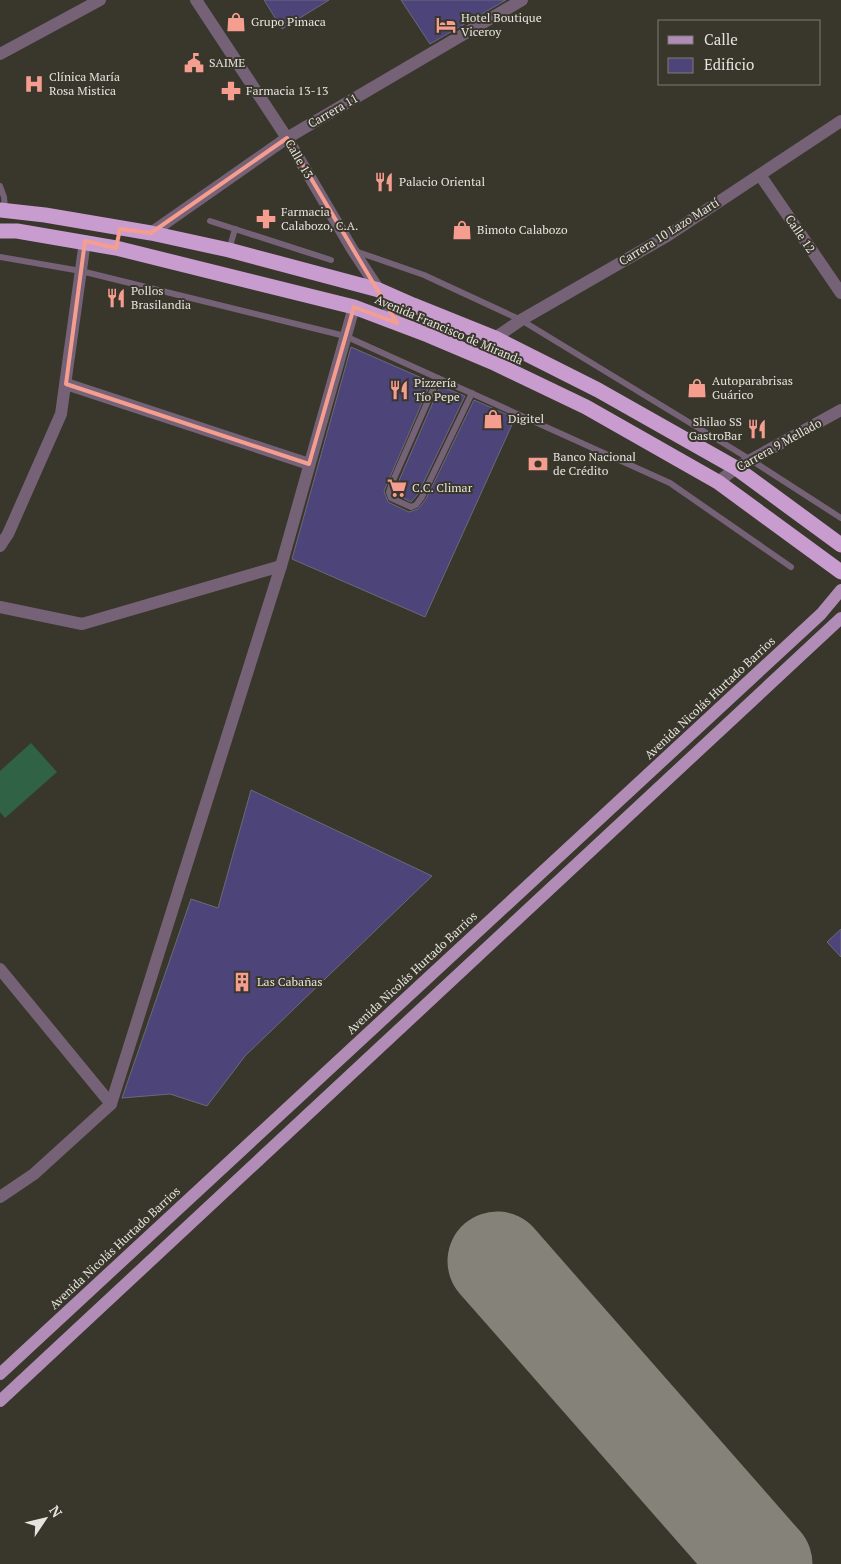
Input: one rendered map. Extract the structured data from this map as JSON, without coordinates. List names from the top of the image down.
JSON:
{
  "streets": {
    "highway": ["Avenida Francisco de Miranda"],
    "main road": ["Avenida Nicolás Hurtado Barrios"],
    "street": [
      "Carrera 11",
      "Calle 13",
      "Carrera 10 Lazo Martí",
      "Calle 12",
      "Carrera 9 Mellado"
    ]
  },
  "crossings": [
    ["Carrera 11", "Calle 13"],
    ["Carrera 11", "Avenida Francisco de Miranda"],
    ["Calle 13", "Avenida Francisco de Miranda"],
    ["Carrera 10 Lazo Martí", "Calle 12"],
    ["Carrera 10 Lazo Martí", "Avenida Francisco de Miranda"],
    ["Avenida Francisco de Miranda", "Carrera 9 Mellado"]
  ],
  "places": {
    "shop": [
      "Grupo Pimaca",
      "Bimoto Calabozo",
      "Autoparabrisas Guárico",
      "Digitel"
    ],
    "hotel": ["Hotel Boutique Viceroy"],
    "public building": ["SAIME"],
    "hospital": ["Clínica María Rosa Mistica"],
    "pharmacy": ["Farmacia 13-13", "Farmacia Calabozo, C.A."],
    "restaurant": [
      "Palacio Oriental",
      "Pollos Brasilandia",
      "Pizzería Tío Pepe",
      "Shilao SS GastroBar"
    ],
    "bank": ["Banco Nacional de Crédito"],
    "supermarket": ["C.C. Climar"],
    "building": ["Las Cabañas"]
  },
  "legend": ["Calle", "Edificio"],
  "north": "top right"
}
